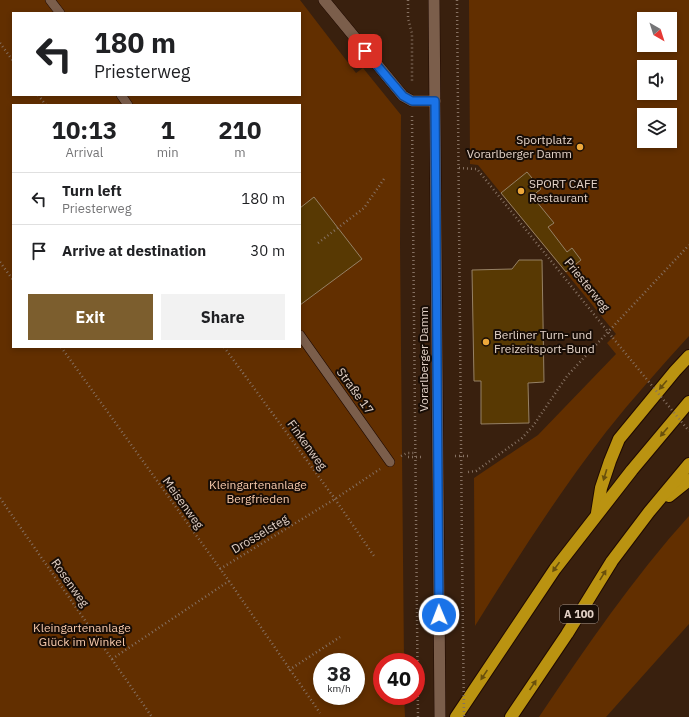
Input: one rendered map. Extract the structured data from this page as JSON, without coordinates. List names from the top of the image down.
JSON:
{
  "streets": {
    "highway": ["A 100"],
    "street": ["Vorarlberger Damm"],
    "lane": ["Straße 17"],
    "path": [
      "Priesterweg",
      "Finkenweg",
      "Meisenweg",
      "Drosselsteg",
      "Rosenweg"
    ]
  },
  "crossings": [
    ["Straße 17", "Drosselsteg"],
    ["Finkenweg", "Drosselsteg"],
    ["Meisenweg", "Drosselsteg"]
  ],
  "parks": ["Kleingartenanlage Bergfrieden", "Kleingartenanlage Glück im Winkel"],
  "places": ["Sportplatz Vorarlberger Damm", "SPORT CAFE Restaurant", "Berliner Turn- und Freizeitsport-Bund"],
  "north": "bottom right",
  "page": {
    "turn": ["180 m", "Priesterweg"],
    "eta": [
      "10:13",
      "Arrival",
      "1",
      "min",
      "210",
      "m"
    ],
    "list": [
      {
        "name": "Turn left",
        "note": "Priesterweg",
        "value": "180 m"
      },
      {
        "name": "Arrive at destination",
        "value": "30 m"
      }
    ],
    "buttons": ["Exit", "Share"],
    "speed": "38 km/h",
    "limit": "40"
  }
}
